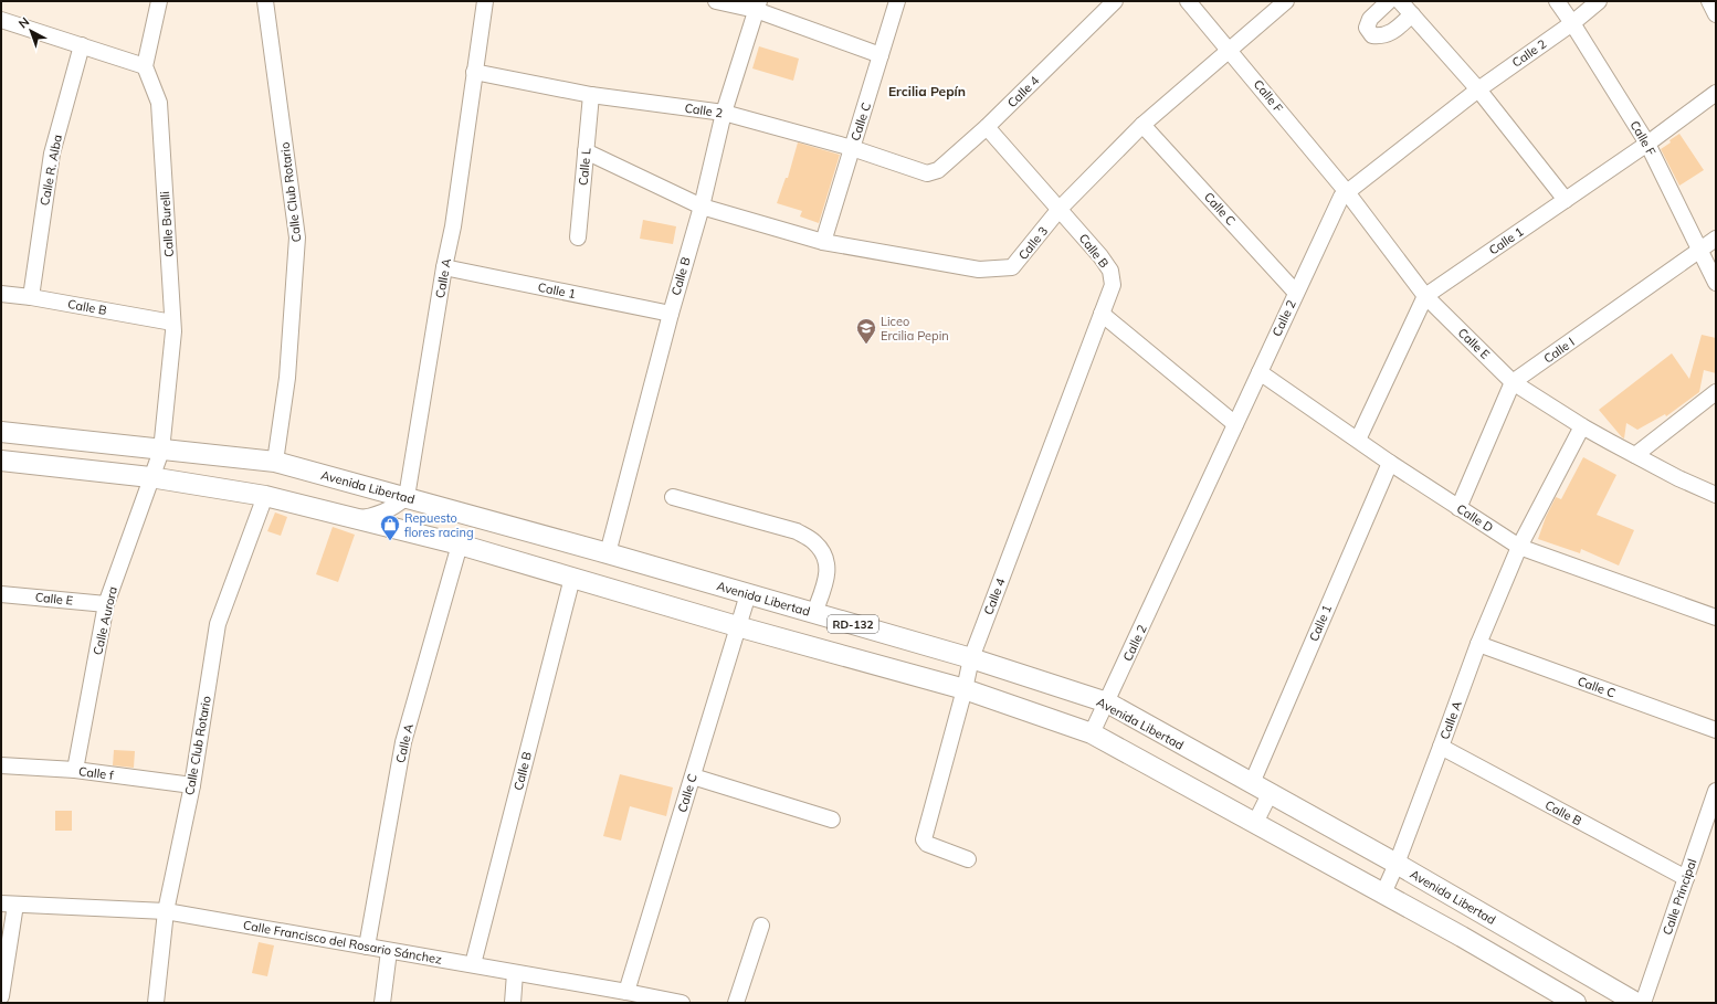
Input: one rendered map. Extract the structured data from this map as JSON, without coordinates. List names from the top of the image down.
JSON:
{
  "streets": {
    "main road": ["Avenida Libertad", "RD-132"],
    "street": [
      "Calle 2",
      "Calle 4",
      "Calle F",
      "Calle C",
      "Calle L",
      "Calle R. Alba",
      "Calle Club Rotario",
      "Calle Burelli",
      "Calle 1",
      "Calle 3",
      "Calle B",
      "Calle A",
      "Calle E",
      "Calle I",
      "Calle D",
      "Calle Aurora",
      "Calle f",
      "Calle Principal",
      "Calle Francisco del Rosario Sánchez"
    ]
  },
  "crossings": [
    ["Calle 2", "Calle 4"],
    ["Calle 2", "Calle F"],
    ["Calle 2", "Calle C"],
    ["Calle 2", "Calle L"],
    ["Calle 2", "Calle B"],
    ["Calle 2", "Calle A"],
    ["Calle 2", "Calle E"],
    ["Calle 2", "Avenida Libertad"],
    ["Calle 2", "Calle D"],
    ["Calle 2", "RD-132"],
    ["Calle 4", "Calle B"],
    ["Calle 4", "Avenida Libertad"],
    ["Calle 4", "RD-132"],
    ["Calle F", "Calle 1"],
    ["Calle F", "Calle 3"],
    ["Calle F", "Calle E"],
    ["Calle F", "Calle I"],
    ["Calle C", "Calle 3"],
    ["Calle C", "Calle A"],
    ["Calle C", "Avenida Libertad"],
    ["Calle C", "RD-132"],
    ["Calle C", "Calle Francisco del Rosario Sánchez"],
    ["Calle L", "Calle 3"],
    ["Calle R. Alba", "Calle B"],
    ["Calle Club Rotario", "Avenida Libertad"],
    ["Calle Club Rotario", "RD-132"],
    ["Calle Club Rotario", "Calle f"],
    ["Calle Club Rotario", "Calle Francisco del Rosario Sánchez"],
    ["Calle Burelli", "Calle B"],
    ["Calle Burelli", "Avenida Libertad"],
    ["Calle Burelli", "Calle Aurora"],
    ["Calle 1", "Calle B"],
    ["Calle 1", "Calle A"],
    ["Calle 1", "Calle E"],
    ["Calle 1", "Avenida Libertad"],
    ["Calle 1", "Calle D"],
    ["Calle 3", "Calle B"],
    ["Calle B", "Calle A"],
    ["Calle B", "Avenida Libertad"],
    ["Calle B", "RD-132"],
    ["Calle B", "Calle Principal"],
    ["Calle B", "Calle Francisco del Rosario Sánchez"],
    ["Calle A", "Calle E"],
    ["Calle A", "Avenida Libertad"],
    ["Calle A", "Calle D"],
    ["Calle A", "RD-132"],
    ["Calle A", "Calle Francisco del Rosario Sánchez"],
    ["Calle E", "Calle I"],
    ["Calle E", "Calle Aurora"],
    ["Avenida Libertad", "Calle Aurora"],
    ["Calle Aurora", "RD-132"],
    ["Calle Aurora", "Calle f"]
  ],
  "districts": ["Ercilia Pepín"],
  "places": {
    "school or university": ["Liceo Ercilia Pepin"],
    "shop": ["Repuesto flores racing"]
  },
  "north": "top left"
}
